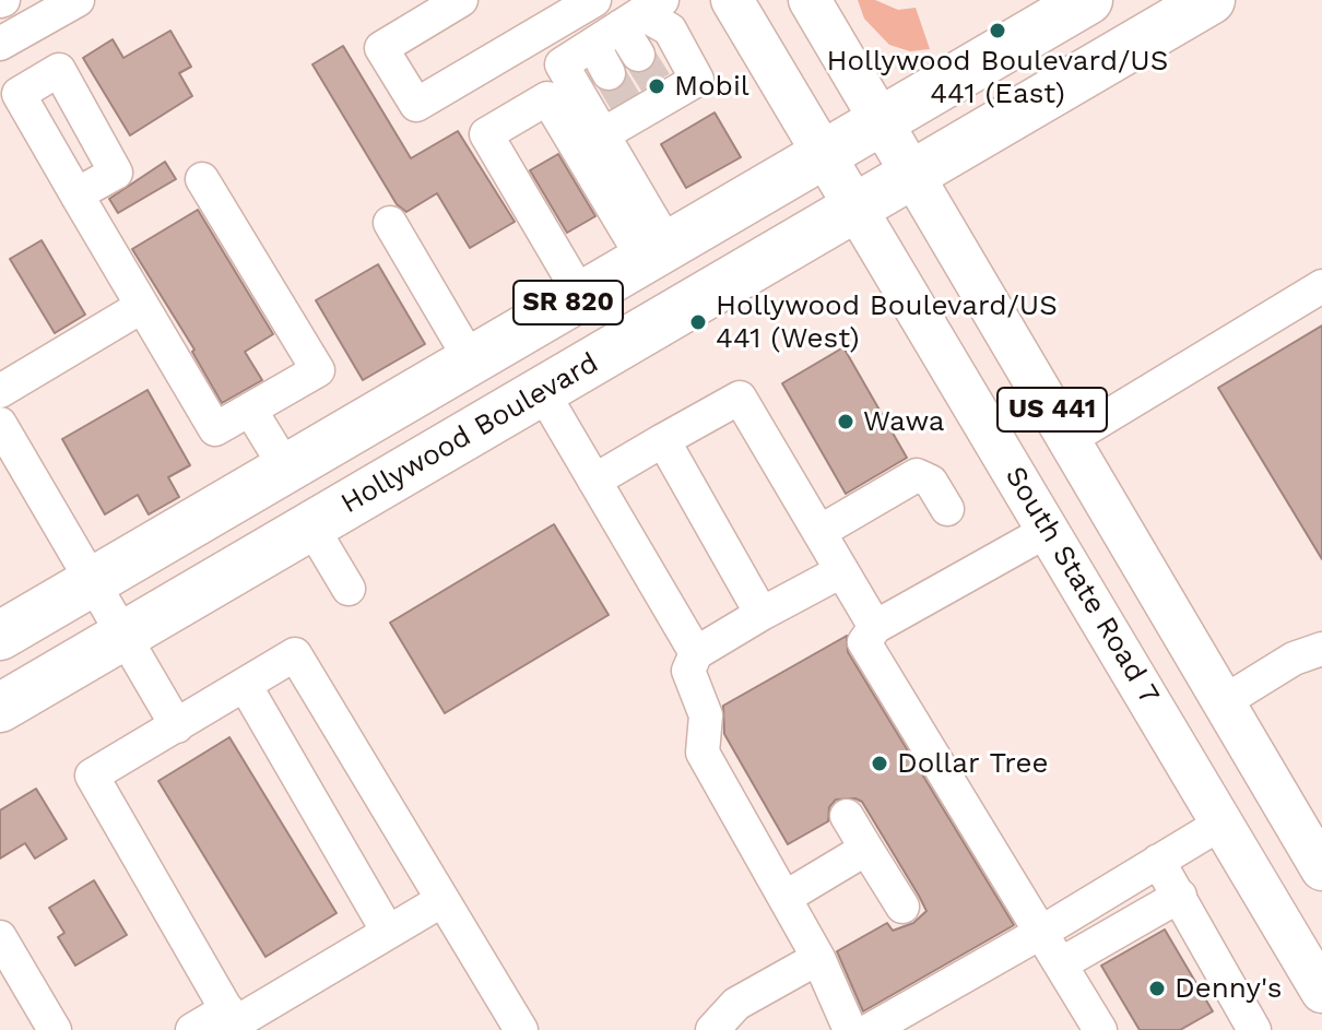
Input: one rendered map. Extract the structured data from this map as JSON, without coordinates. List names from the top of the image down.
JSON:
{
  "streets": {
    "highway": ["SR 820", "Hollywood Boulevard"],
    "main road": ["US 441", "South State Road 7"]
  },
  "crossings": [
    ["SR 820", "US 441"],
    ["SR 820", "South State Road 7"],
    ["US 441", "Hollywood Boulevard"],
    ["Hollywood Boulevard", "South State Road 7"]
  ],
  "places": [
    "Hollywood Boulevard/US 441 (East)",
    "Mobil",
    "Hollywood Boulevard/US 441 (West)",
    "Wawa",
    "Dollar Tree",
    "Denny's"
  ]
}
